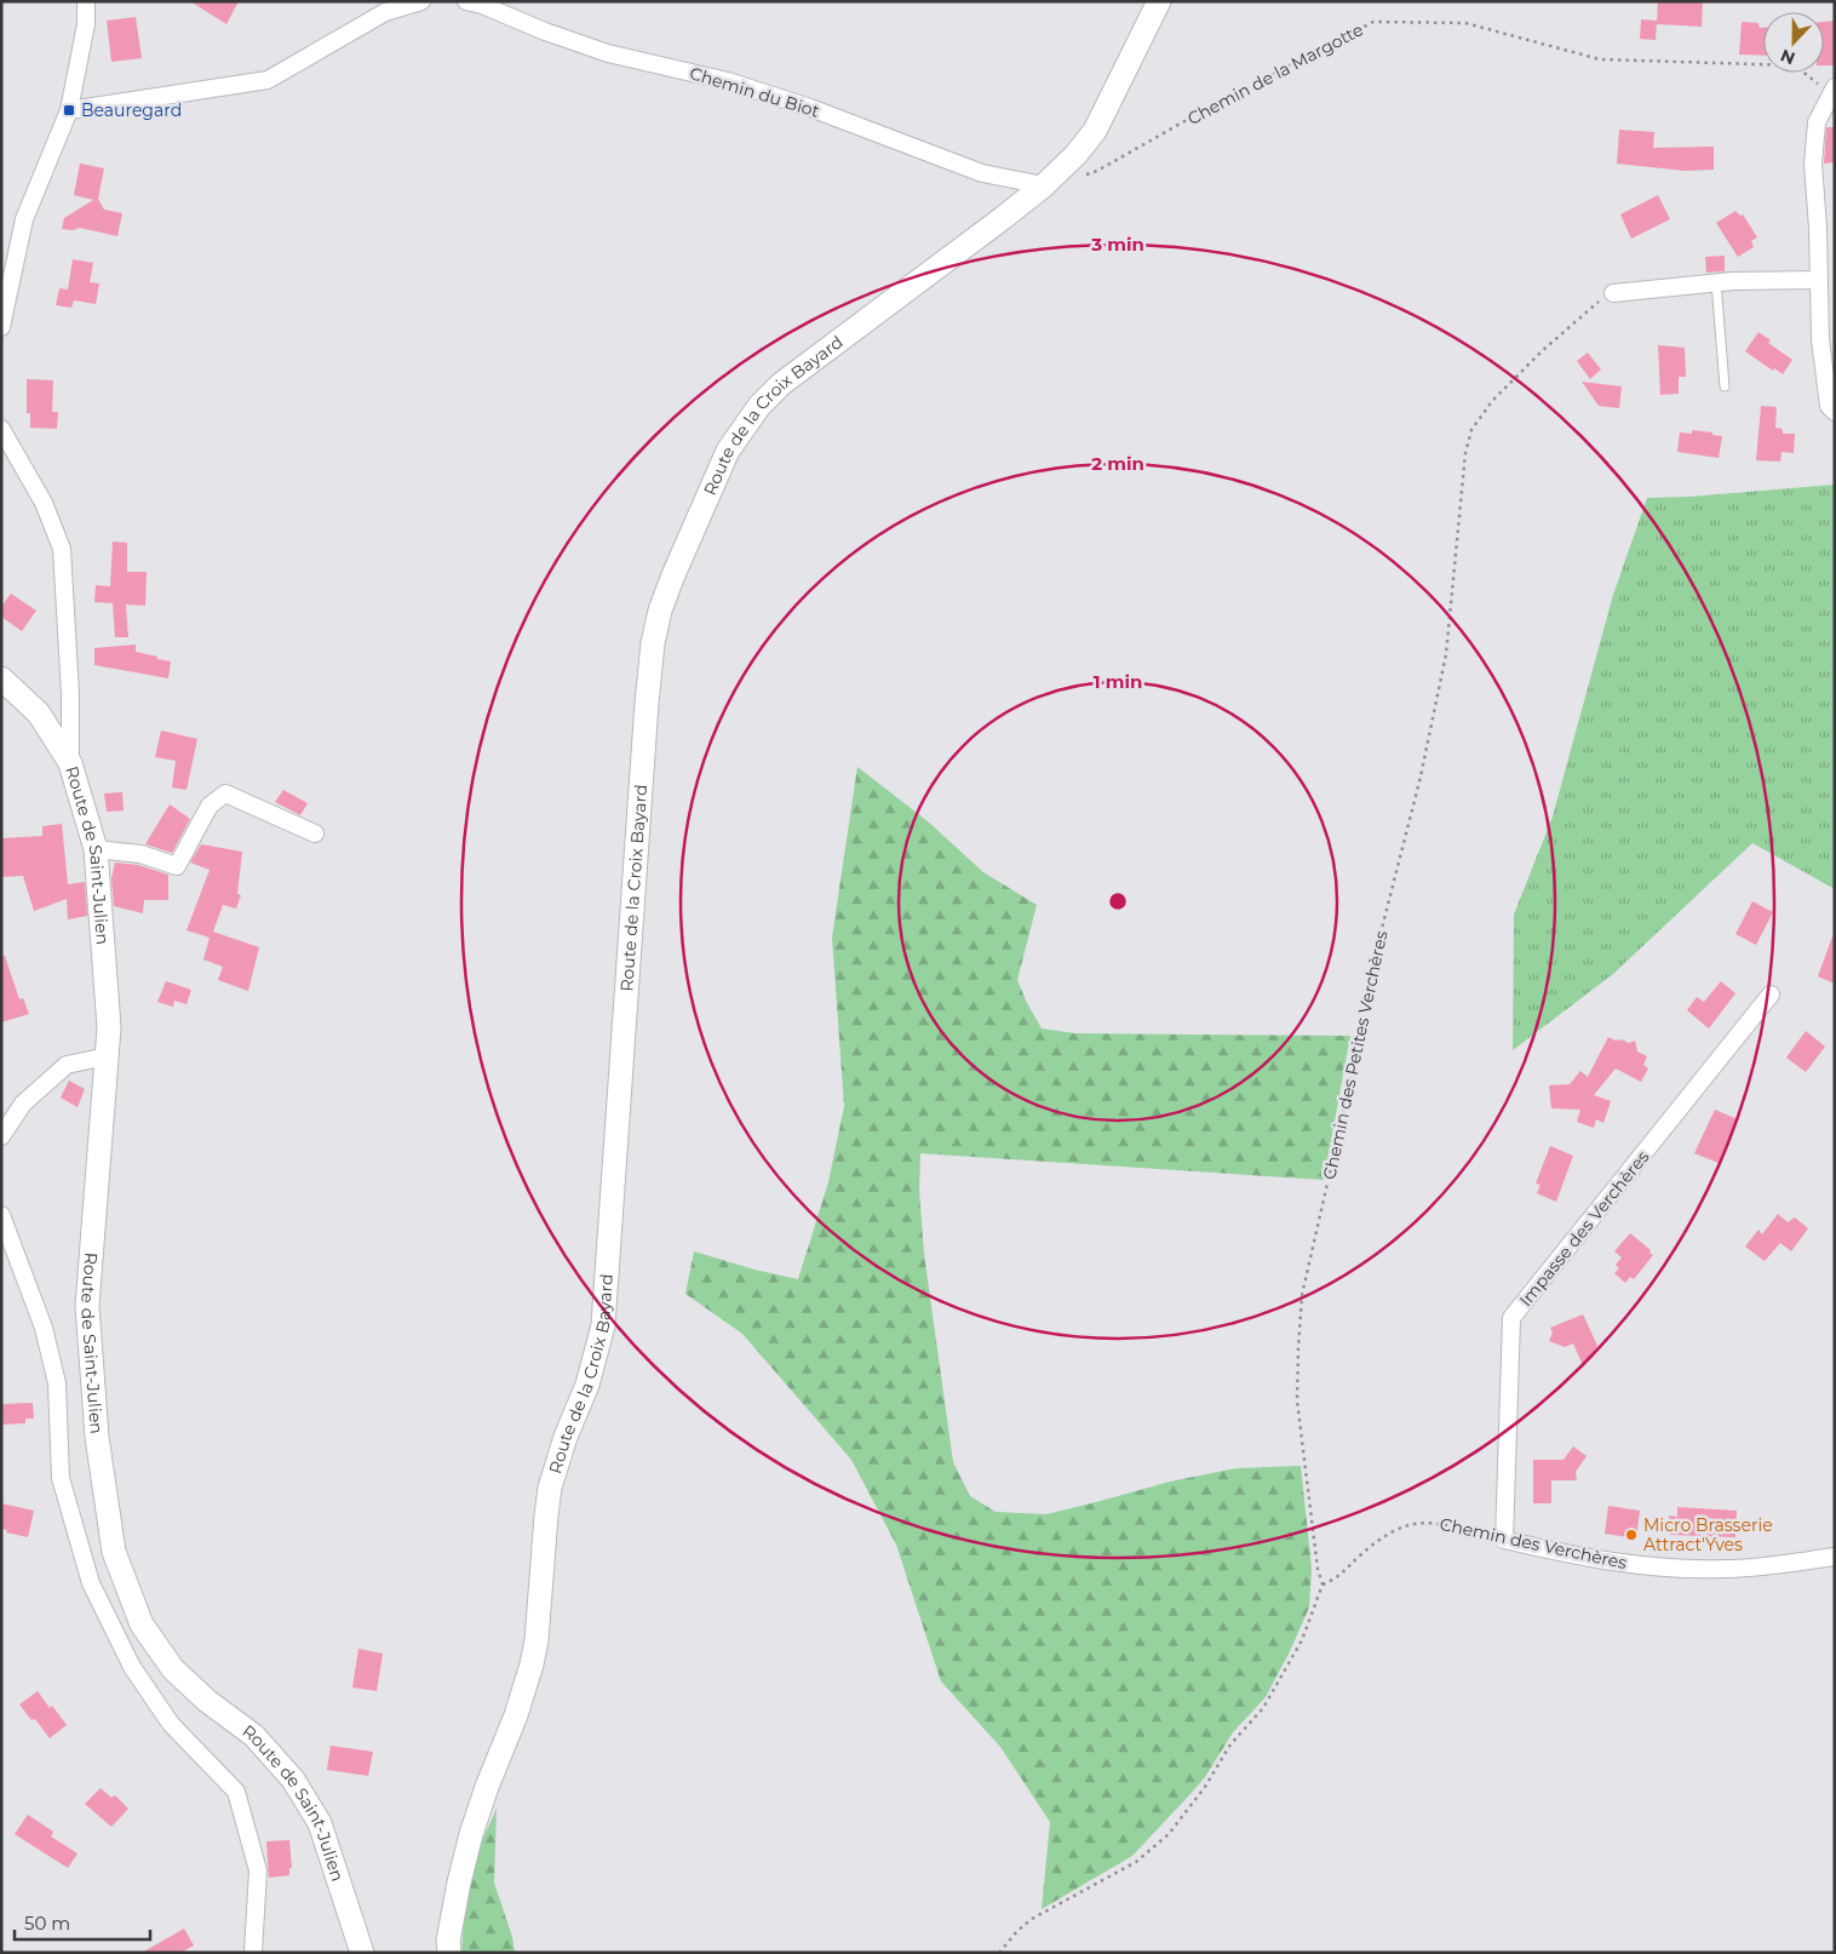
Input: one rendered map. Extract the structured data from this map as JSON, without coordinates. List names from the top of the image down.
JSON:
{
  "streets": {
    "main road": ["Route de la Croix Bayard", "Route de Saint-Julien"],
    "street": ["Chemin du Biot", "Impasse des Verchères", "Chemin des Verchères"],
    "path": ["Chemin de la Margotte", "Chemin des Petites Verchères"]
  },
  "crossings": [
    ["Chemin du Biot", "Route de la Croix Bayard"],
    ["Chemin des Petites Verchères", "Chemin des Verchères"],
    ["Impasse des Verchères", "Chemin des Verchères"]
  ],
  "places": {
    "transit": ["Beauregard"],
    "other": ["Micro Brasserie Attract'Yves"]
  },
  "scale_bar": "50 m",
  "north": "bottom",
  "rings": ["3 min", "2 min", "1 min"]
}
